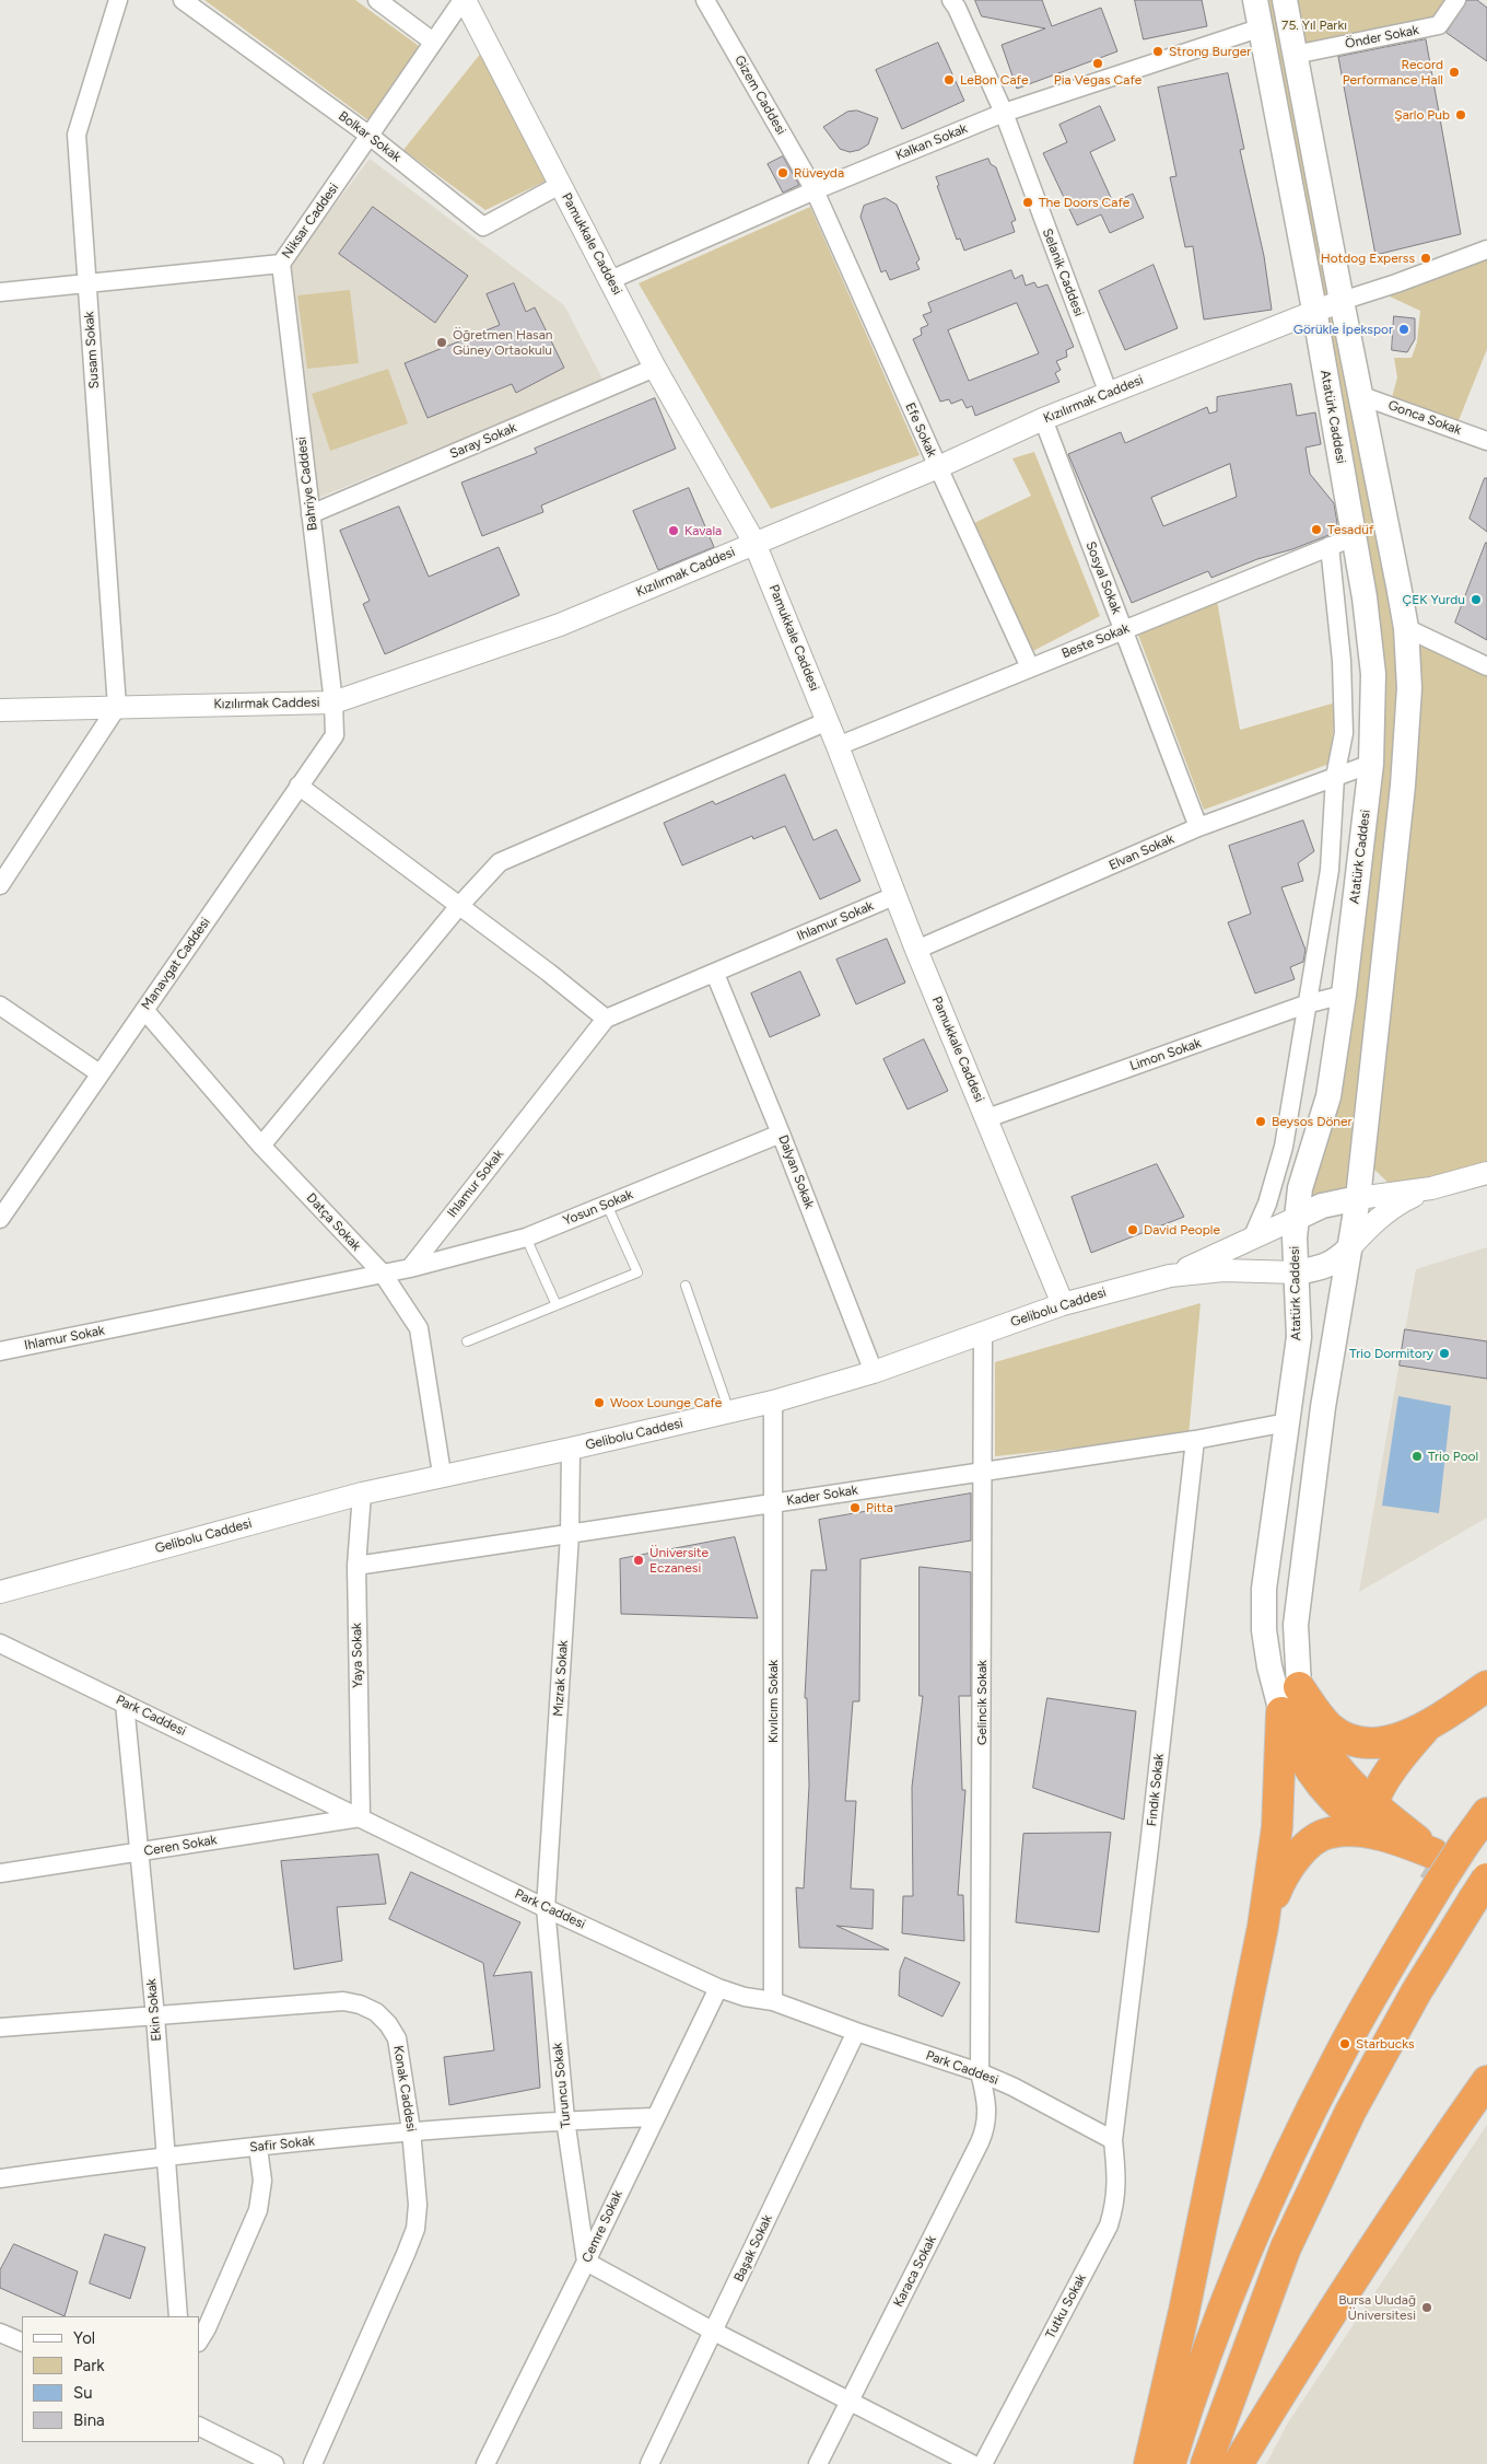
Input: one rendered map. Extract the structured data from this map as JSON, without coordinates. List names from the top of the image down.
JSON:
{
  "streets": {
    "main road": ["Atatürk Caddesi"],
    "street": [
      "Önder Sokak",
      "Gizem Caddesi",
      "Bolkar Sokak",
      "Kalkan Sokak",
      "Niksar Caddesi",
      "Pamukkale Caddesi",
      "Selanik Caddesi",
      "Susam Sokak",
      "Kızılırmak Caddesi",
      "Gonca Sokak",
      "Efe Sokak",
      "Saray Sokak",
      "Bahriye Caddesi",
      "Sosyal Sokak",
      "Beste Sokak",
      "Elvan Sokak",
      "Ihlamur Sokak",
      "Manavgat Caddesi",
      "Limon Sokak",
      "Dalyan Sokak",
      "Yosun Sokak",
      "Datça Sokak",
      "Gelibolu Caddesi",
      "Kader Sokak",
      "Yaya Sokak",
      "Mızrak Sokak",
      "Kıvılcım Sokak",
      "Gelincik Sokak",
      "Park Caddesi",
      "Fındık Sokak",
      "Ceren Sokak",
      "Ekin Sokak",
      "Turuncu Sokak",
      "Konak Caddesi",
      "Safir Sokak",
      "Cemre Sokak",
      "Başak Sokak",
      "Karaca Sokak",
      "Tutku Sokak"
    ]
  },
  "crossings": [
    ["Gizem Caddesi", "Kalkan Sokak"],
    ["Gizem Caddesi", "Efe Sokak"],
    ["Bolkar Sokak", "Niksar Caddesi"],
    ["Bolkar Sokak", "Pamukkale Caddesi"],
    ["Kalkan Sokak", "Pamukkale Caddesi"],
    ["Kalkan Sokak", "Selanik Caddesi"],
    ["Kalkan Sokak", "Atatürk Caddesi"],
    ["Kalkan Sokak", "Efe Sokak"],
    ["Niksar Caddesi", "Pamukkale Caddesi"],
    ["Niksar Caddesi", "Susam Sokak"],
    ["Niksar Caddesi", "Bahriye Caddesi"],
    ["Pamukkale Caddesi", "Kızılırmak Caddesi"],
    ["Pamukkale Caddesi", "Saray Sokak"],
    ["Pamukkale Caddesi", "Beste Sokak"],
    ["Pamukkale Caddesi", "Elvan Sokak"],
    ["Pamukkale Caddesi", "Ihlamur Sokak"],
    ["Pamukkale Caddesi", "Limon Sokak"],
    ["Pamukkale Caddesi", "Gelibolu Caddesi"],
    ["Selanik Caddesi", "Kızılırmak Caddesi"],
    ["Susam Sokak", "Kızılırmak Caddesi"],
    ["Kızılırmak Caddesi", "Atatürk Caddesi"],
    ["Kızılırmak Caddesi", "Efe Sokak"],
    ["Kızılırmak Caddesi", "Bahriye Caddesi"],
    ["Kızılırmak Caddesi", "Sosyal Sokak"],
    ["Kızılırmak Caddesi", "Manavgat Caddesi"],
    ["Atatürk Caddesi", "Beste Sokak"],
    ["Atatürk Caddesi", "Elvan Sokak"],
    ["Atatürk Caddesi", "Limon Sokak"],
    ["Atatürk Caddesi", "Gelibolu Caddesi"],
    ["Atatürk Caddesi", "Kader Sokak"],
    ["Efe Sokak", "Beste Sokak"],
    ["Saray Sokak", "Bahriye Caddesi"],
    ["Bahriye Caddesi", "Manavgat Caddesi"],
    ["Sosyal Sokak", "Beste Sokak"],
    ["Sosyal Sokak", "Elvan Sokak"],
    ["Ihlamur Sokak", "Dalyan Sokak"],
    ["Ihlamur Sokak", "Yosun Sokak"],
    ["Ihlamur Sokak", "Datça Sokak"],
    ["Manavgat Caddesi", "Datça Sokak"],
    ["Dalyan Sokak", "Yosun Sokak"],
    ["Dalyan Sokak", "Gelibolu Caddesi"],
    ["Datça Sokak", "Gelibolu Caddesi"],
    ["Gelibolu Caddesi", "Yaya Sokak"],
    ["Gelibolu Caddesi", "Mızrak Sokak"],
    ["Gelibolu Caddesi", "Kıvılcım Sokak"],
    ["Gelibolu Caddesi", "Gelincik Sokak"],
    ["Kader Sokak", "Yaya Sokak"],
    ["Kader Sokak", "Mızrak Sokak"],
    ["Kader Sokak", "Kıvılcım Sokak"],
    ["Kader Sokak", "Gelincik Sokak"],
    ["Kader Sokak", "Fındık Sokak"],
    ["Yaya Sokak", "Park Caddesi"],
    ["Yaya Sokak", "Ceren Sokak"],
    ["Mızrak Sokak", "Park Caddesi"],
    ["Mızrak Sokak", "Turuncu Sokak"],
    ["Kıvılcım Sokak", "Park Caddesi"],
    ["Gelincik Sokak", "Park Caddesi"],
    ["Gelincik Sokak", "Karaca Sokak"],
    ["Park Caddesi", "Fındık Sokak"],
    ["Park Caddesi", "Ceren Sokak"],
    ["Park Caddesi", "Ekin Sokak"],
    ["Park Caddesi", "Turuncu Sokak"],
    ["Park Caddesi", "Cemre Sokak"],
    ["Park Caddesi", "Başak Sokak"],
    ["Park Caddesi", "Karaca Sokak"],
    ["Park Caddesi", "Tutku Sokak"],
    ["Fındık Sokak", "Tutku Sokak"],
    ["Ceren Sokak", "Ekin Sokak"],
    ["Ekin Sokak", "Konak Caddesi"],
    ["Ekin Sokak", "Safir Sokak"],
    ["Turuncu Sokak", "Safir Sokak"],
    ["Turuncu Sokak", "Cemre Sokak"],
    ["Konak Caddesi", "Safir Sokak"],
    ["Safir Sokak", "Cemre Sokak"]
  ],
  "parks": ["75. Yıl Parkı"],
  "places": [
    "Strong Burger",
    "Pia Vegas Cafe",
    "Record Performance Hall",
    "LeBon Cafe",
    "Şarlo Pub",
    "Rüveyda",
    "The Doors Cafe",
    "Hotdog Experss",
    "Görükle İpekspor",
    "Öğretmen Hasan Güney Ortaokulu",
    "Tesadüf",
    "Kavala",
    "ÇEK Yurdu",
    "Beysos Döner",
    "David People",
    "Trio Dormitory",
    "Woox Lounge Cafe",
    "Trio Pool",
    "Pitta",
    "Üniversite Eczanesi",
    "Starbucks",
    "Bursa Uludağ Üniversitesi"
  ],
  "legend": [
    "Yol",
    "Park",
    "Su",
    "Bina"
  ]
}
